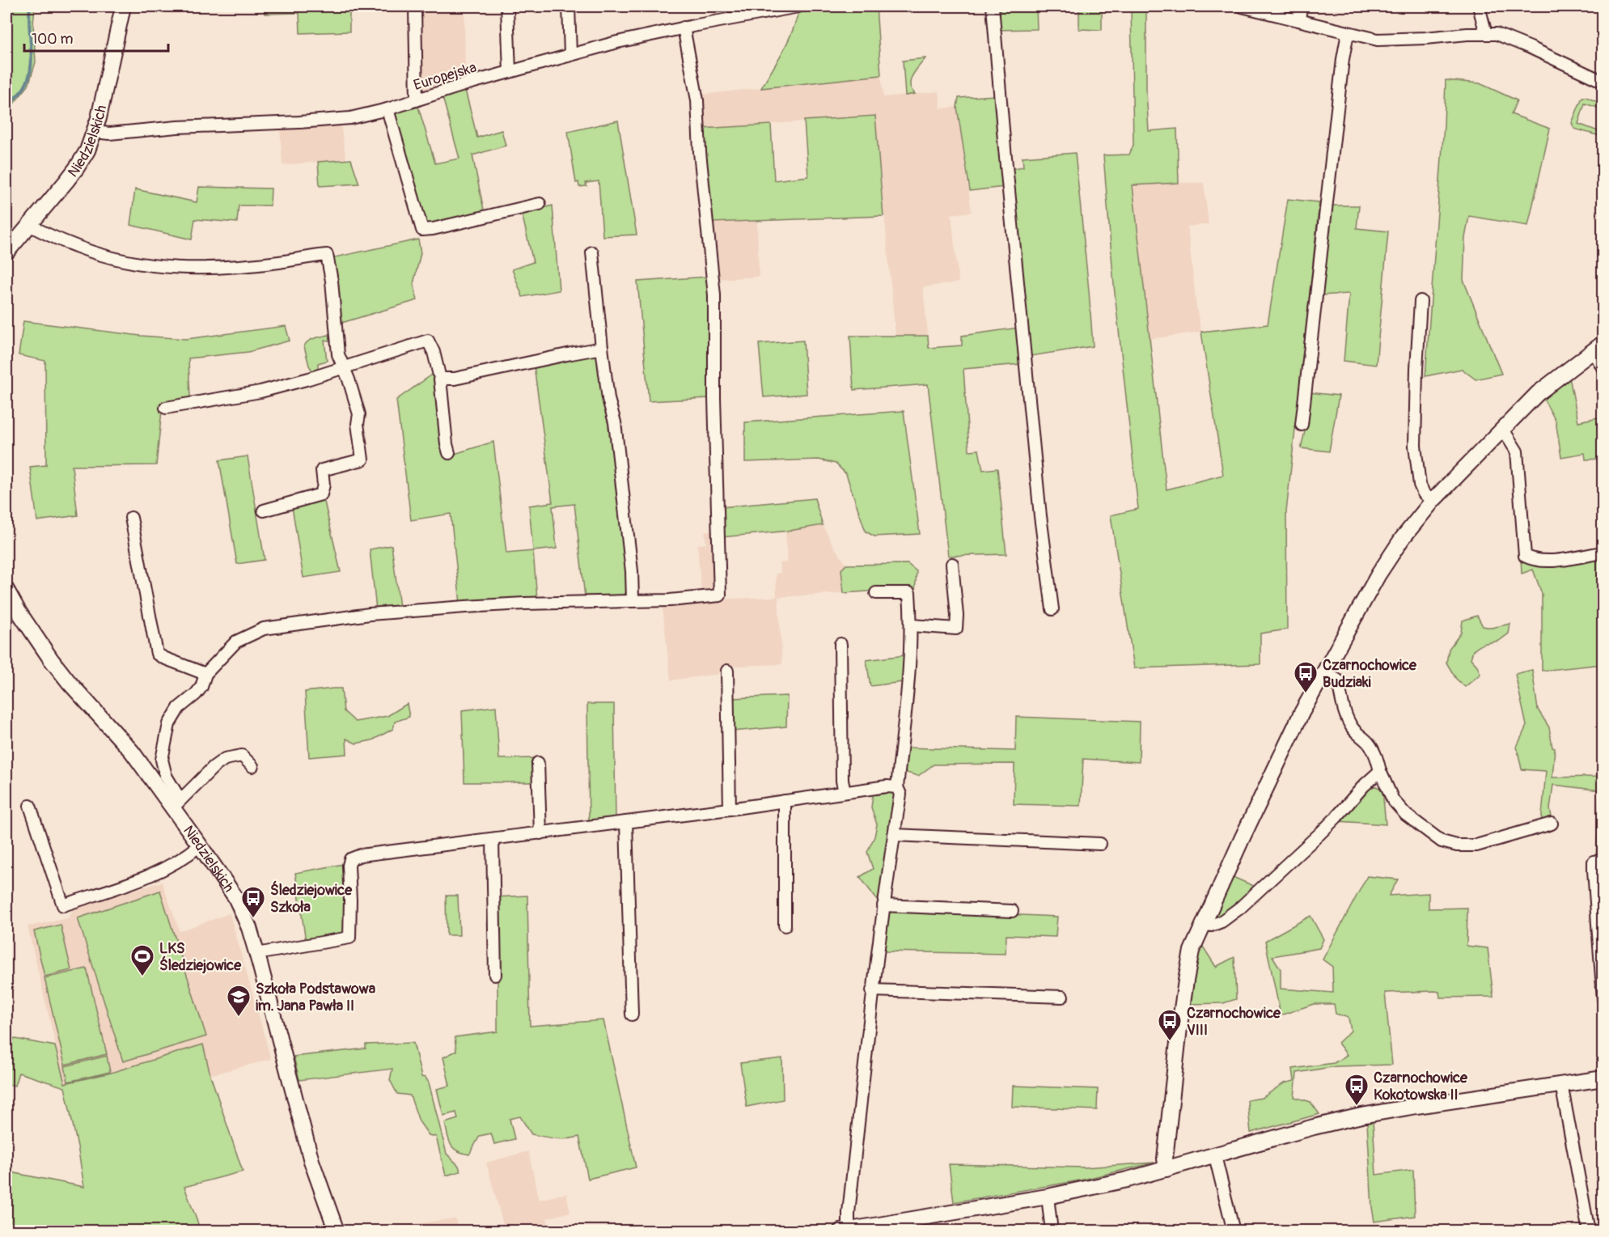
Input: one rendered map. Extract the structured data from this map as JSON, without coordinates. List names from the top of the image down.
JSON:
{
  "streets": {
    "street": ["Europejska", "Niedzielskich"]
  },
  "crossings": [
    ["Europejska", "Niedzielskich"]
  ],
  "places": {
    "bus stop": [
      "Czarnochowice Budziaki",
      "Śledziejowice Szkoła",
      "Czarnochowice VIII",
      "Czarnochowice Kokotowska II"
    ],
    "sports": ["LKS Śledziejowice"],
    "school or university": ["Szkoła Podstawowa im. Jana Pawła II"]
  },
  "scale_bar": "100 m"
}
